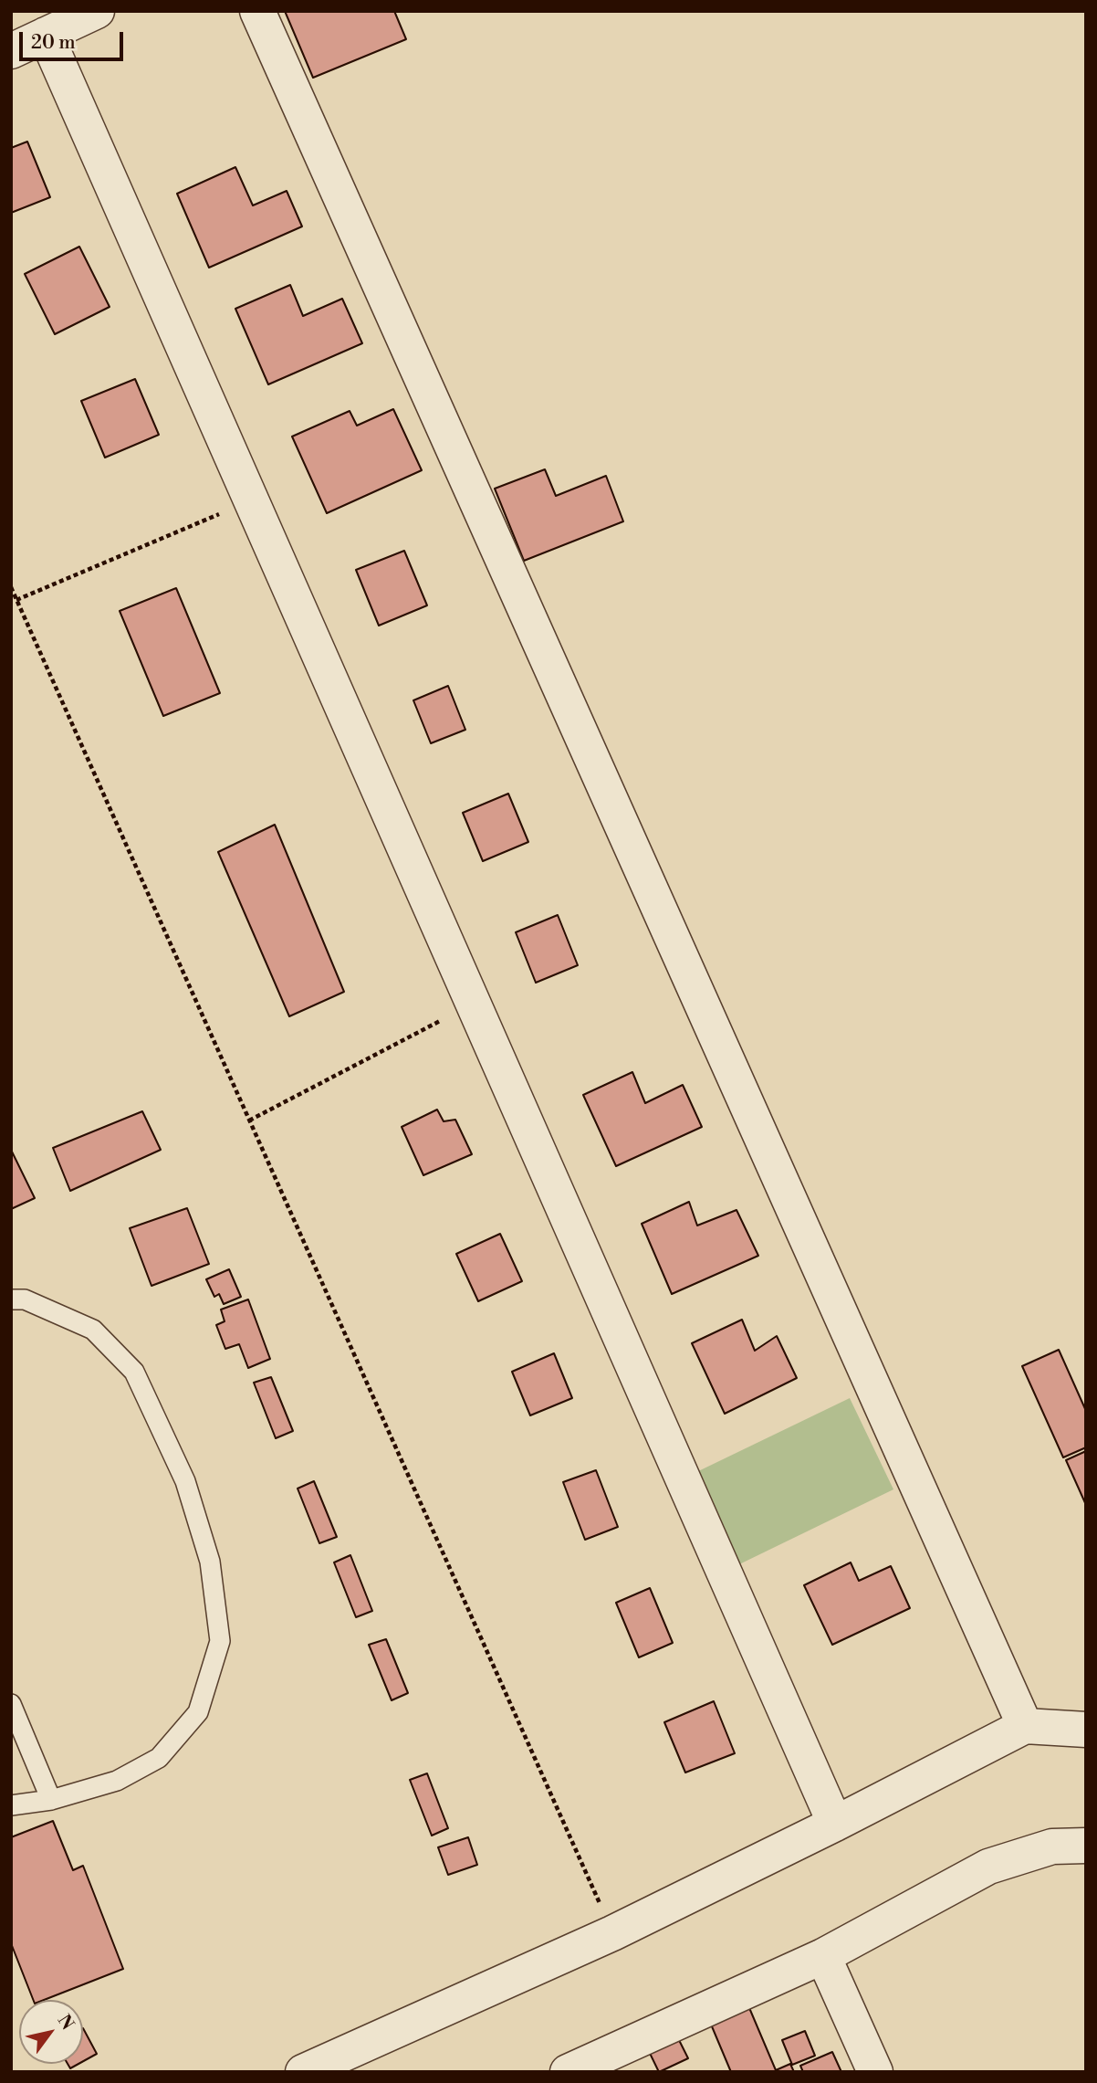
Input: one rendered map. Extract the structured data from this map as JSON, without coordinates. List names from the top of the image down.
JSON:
{
  "scale_bar": "20 m",
  "north": "top right"
}
